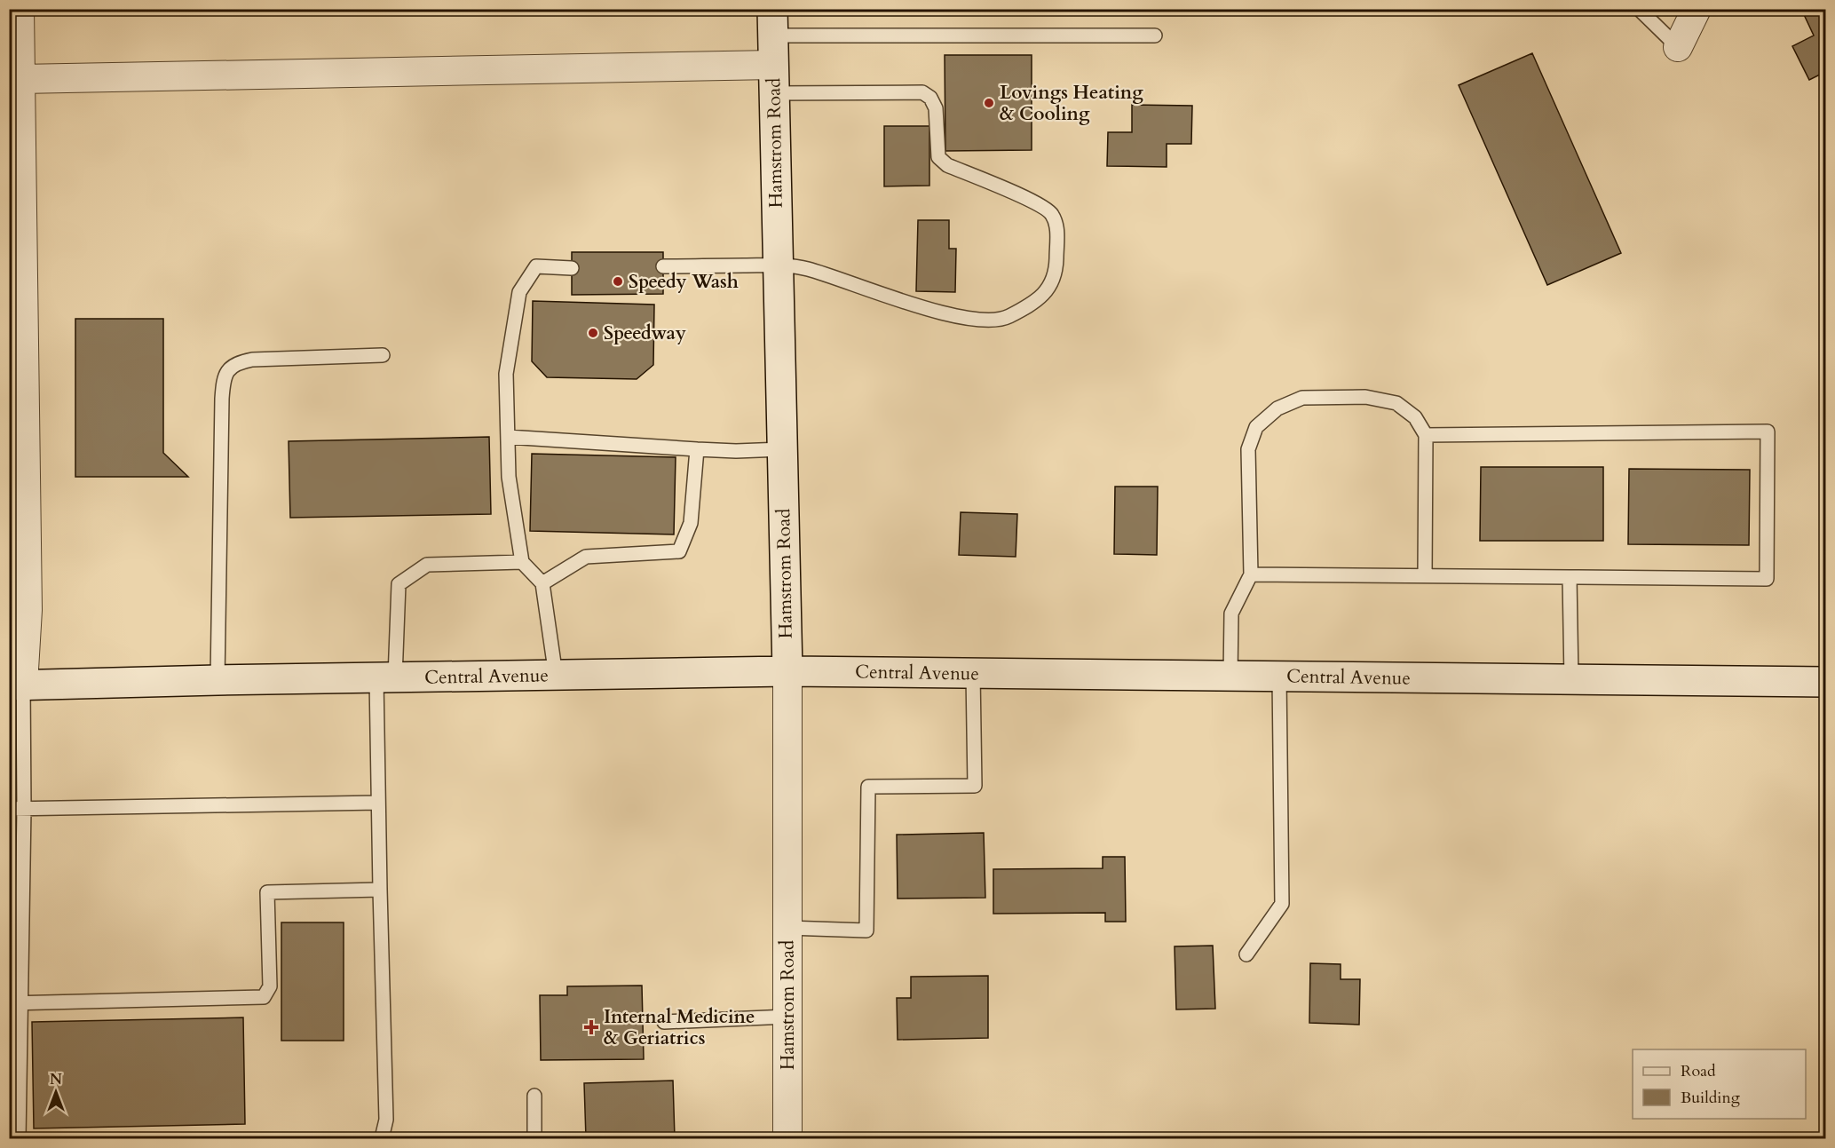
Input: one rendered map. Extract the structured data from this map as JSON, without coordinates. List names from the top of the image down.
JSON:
{
  "streets": {
    "main road": ["Hamstrom Road", "Central Avenue"]
  },
  "crossings": [
    ["Hamstrom Road", "Central Avenue"]
  ],
  "places": {
    "other": ["Lovings Heating & Cooling", "Speedy Wash", "Speedway"],
    "health": ["Internal Medicine & Geriatrics"]
  },
  "legend": ["Road", "Building"],
  "north": "top"
}
